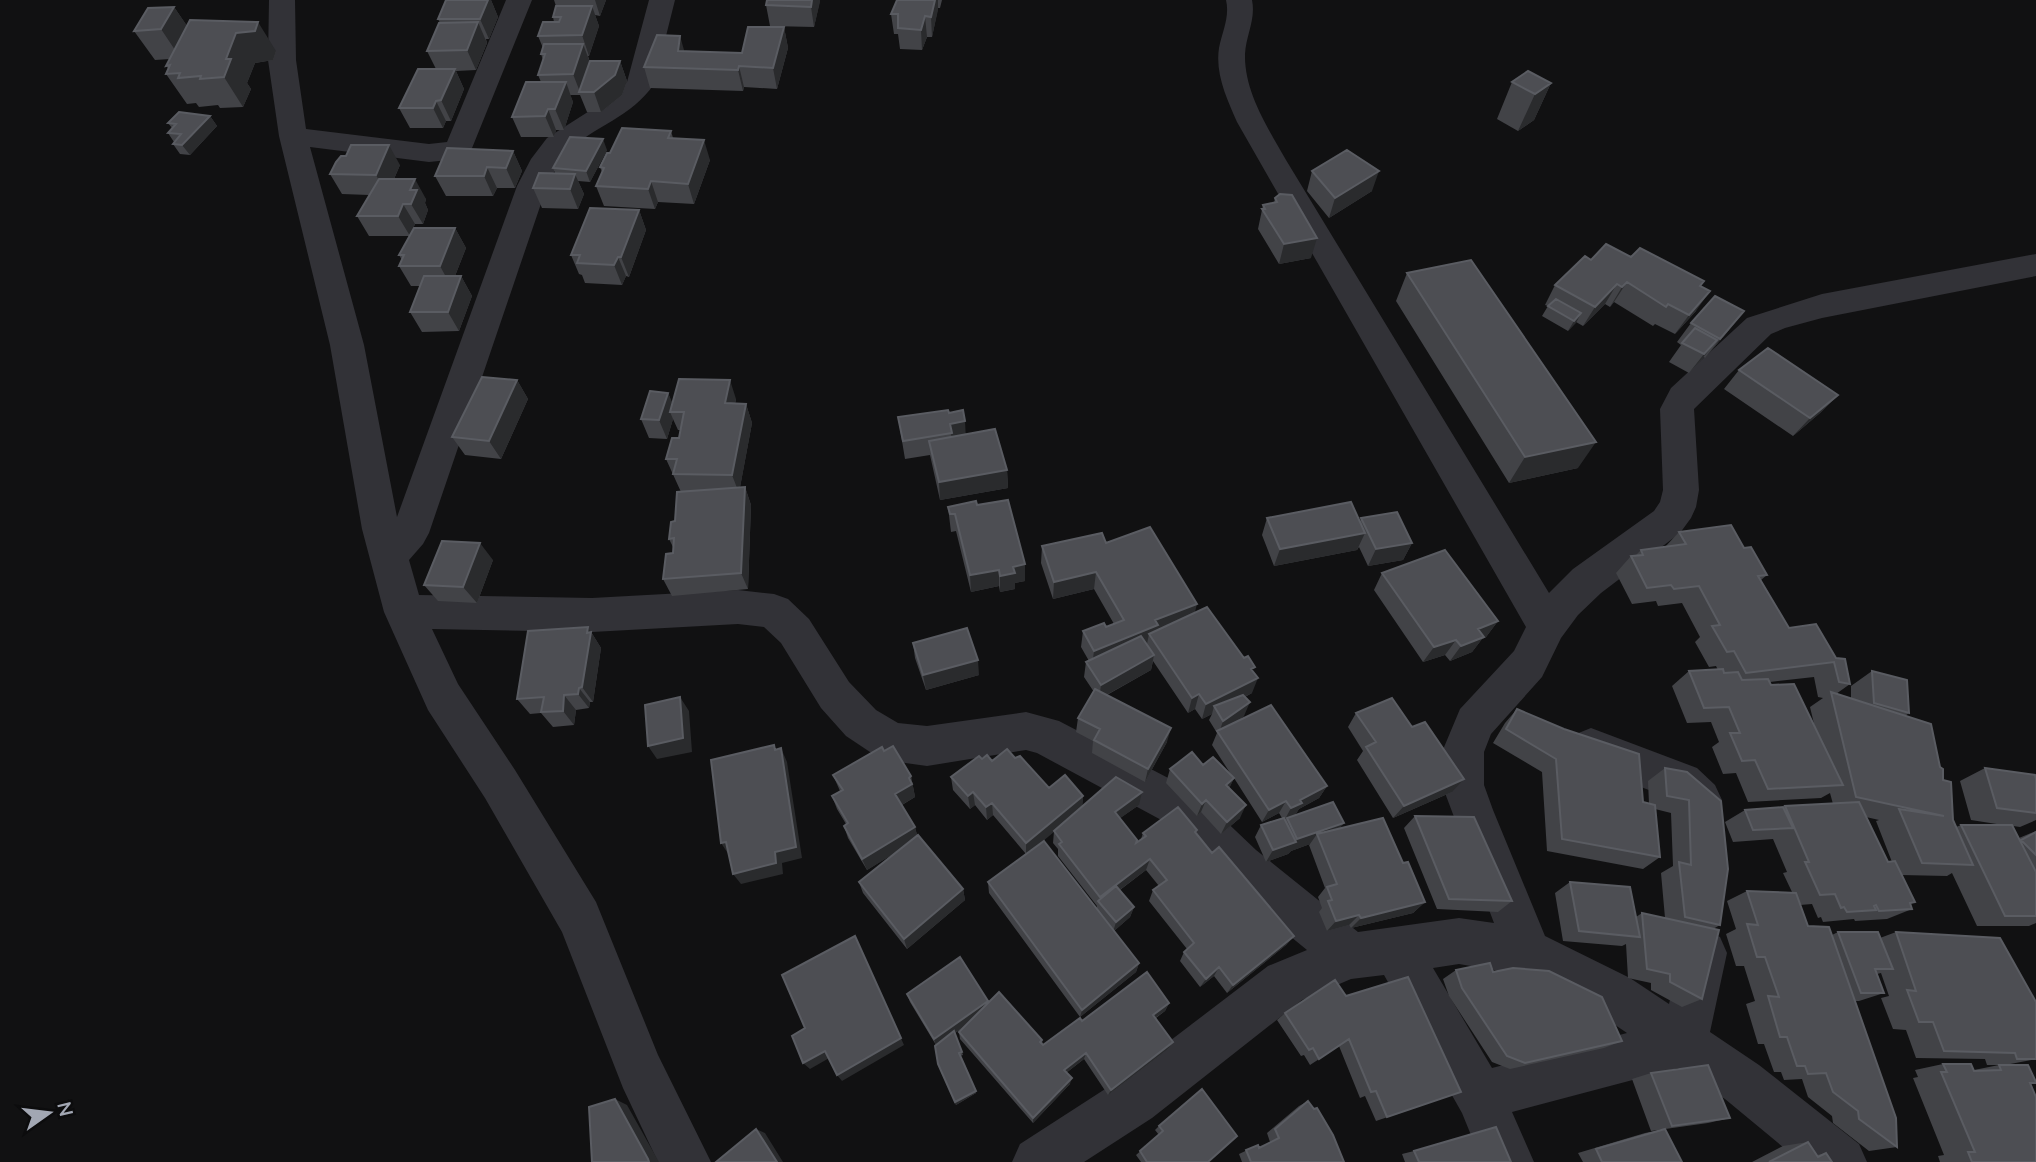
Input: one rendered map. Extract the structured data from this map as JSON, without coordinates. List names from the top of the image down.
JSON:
{
  "north": "right"
}
